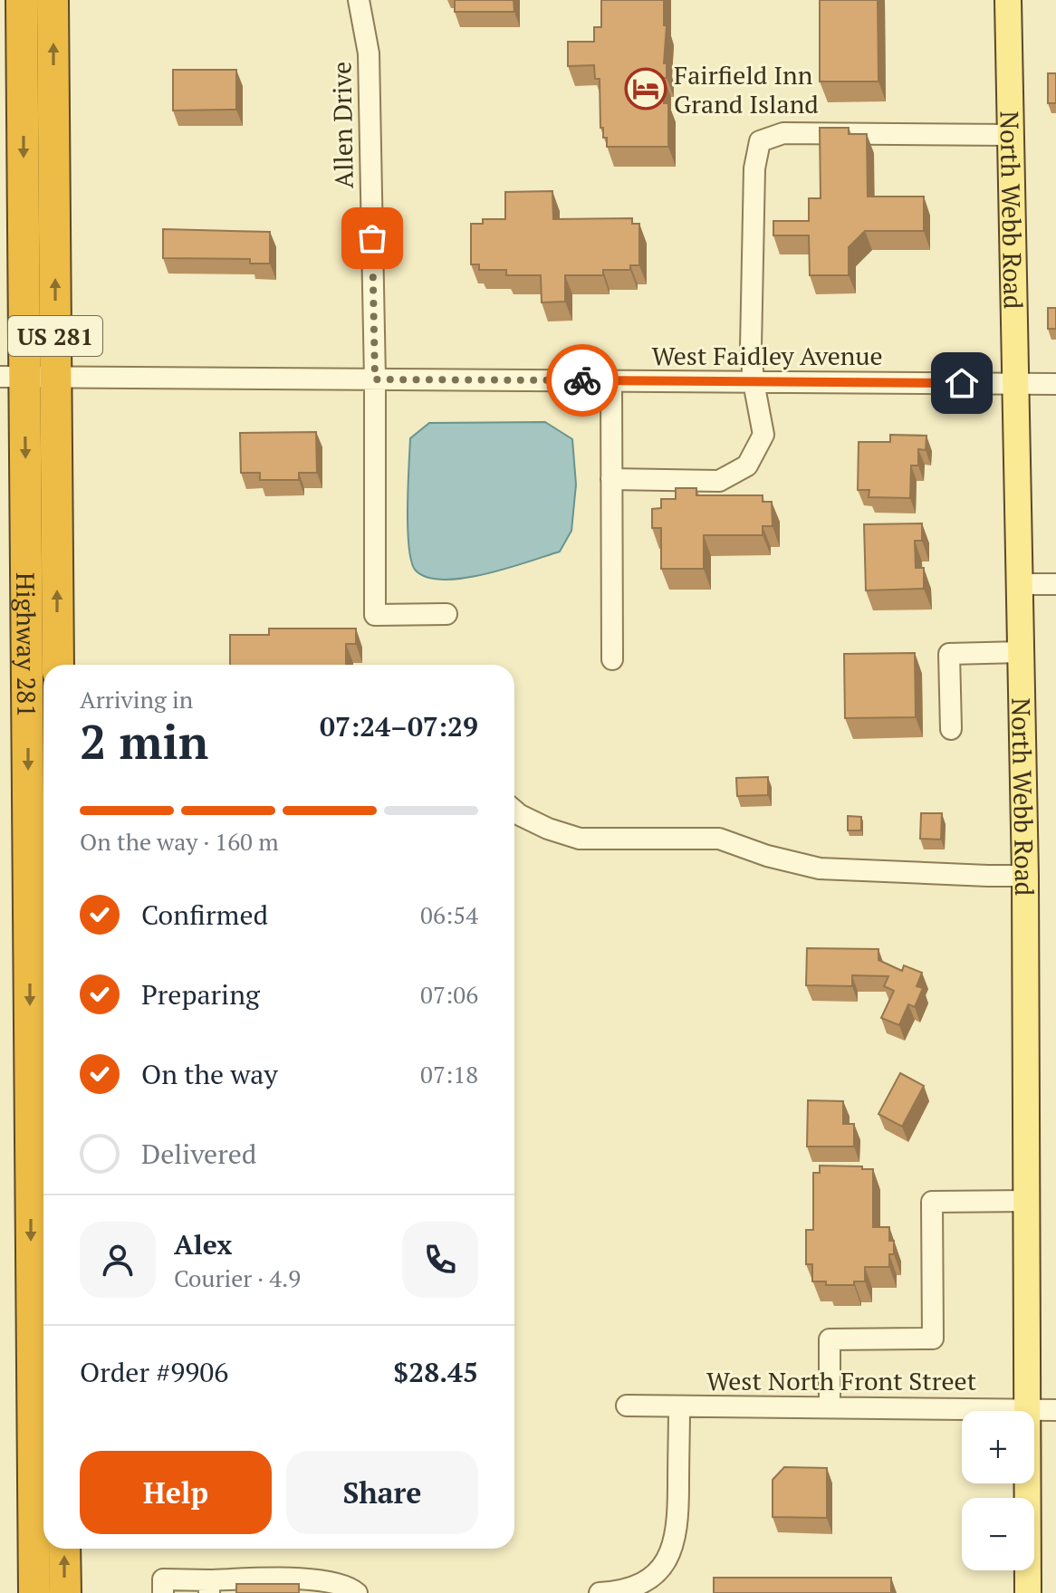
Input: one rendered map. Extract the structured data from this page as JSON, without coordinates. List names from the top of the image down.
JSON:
{
  "streets": {
    "highway": ["US 281", "Highway 281"],
    "main road": ["North Webb Road"],
    "street": ["Allen Drive", "West Faidley Avenue", "West North Front Street"]
  },
  "crossings": [
    ["Allen Drive", "West Faidley Avenue"],
    ["North Webb Road", "West Faidley Avenue"],
    ["North Webb Road", "West North Front Street"],
    ["West Faidley Avenue", "Highway 281"]
  ],
  "places": {
    "hotel": ["Fairfield Inn Grand Island"]
  },
  "page": {
    "heading": ["2 min", "Arriving in", "07:24–07:29"],
    "panel": [
      "Alex",
      "Courier · 4.9",
      "Order #9906",
      "$28.45"
    ],
    "bar": "On the way · 160 m",
    "list": [
      ["Confirmed", "06:54"],
      ["Preparing", "07:06"],
      ["On the way", "07:18"],
      "Delivered"
    ],
    "map_buttons": ["+", "−"],
    "buttons": ["Help", "Share"]
  }
}
